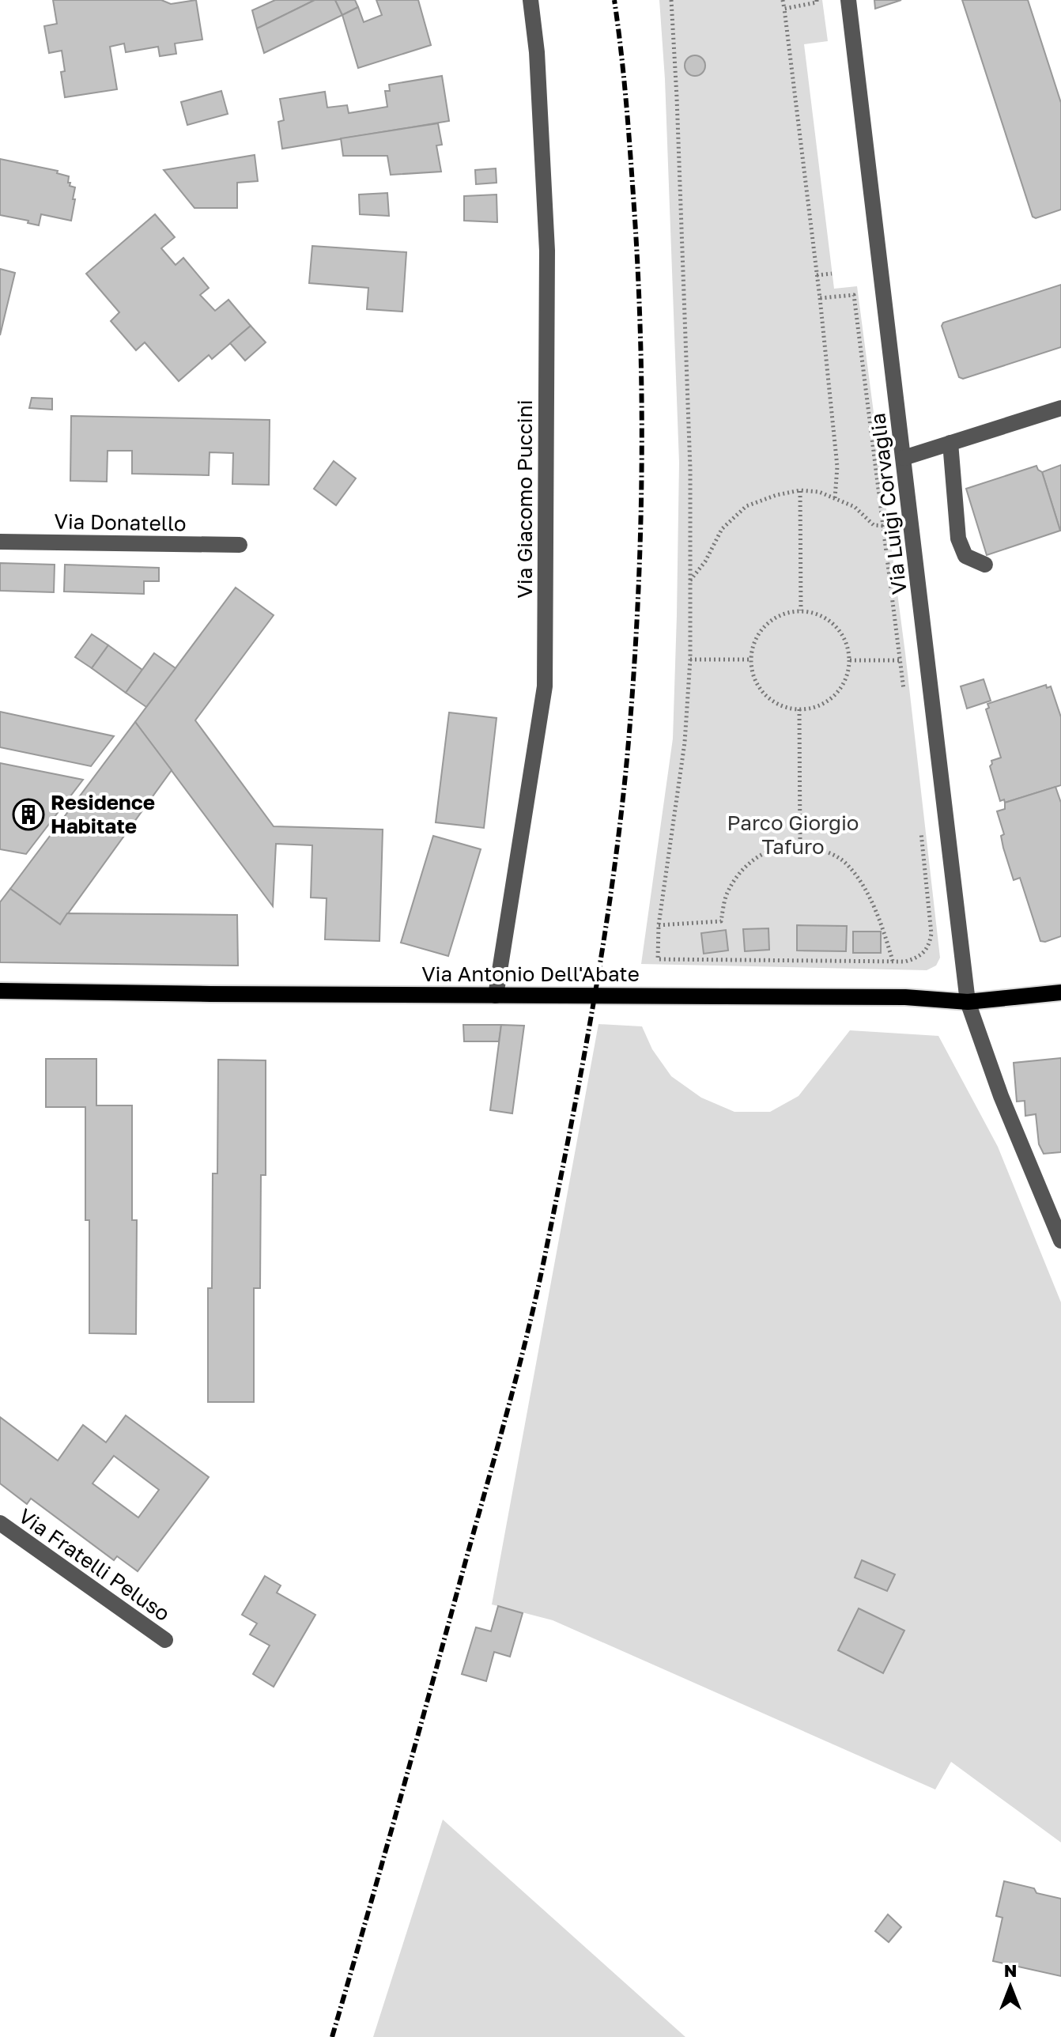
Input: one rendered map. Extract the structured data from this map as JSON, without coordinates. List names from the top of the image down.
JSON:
{
  "streets": {
    "main road": ["Via Antonio Dell'Abate"],
    "street": [
      "Via Giacomo Puccini",
      "Via Luigi Corvaglia",
      "Via Donatello",
      "Via Fratelli Peluso"
    ]
  },
  "crossings": [
    ["Via Giacomo Puccini", "Via Antonio Dell'Abate"],
    ["Via Luigi Corvaglia", "Via Antonio Dell'Abate"]
  ],
  "parks": ["Parco Giorgio Tafuro"],
  "places": {
    "building": ["Residence Habitate"]
  },
  "north": "top"
}
